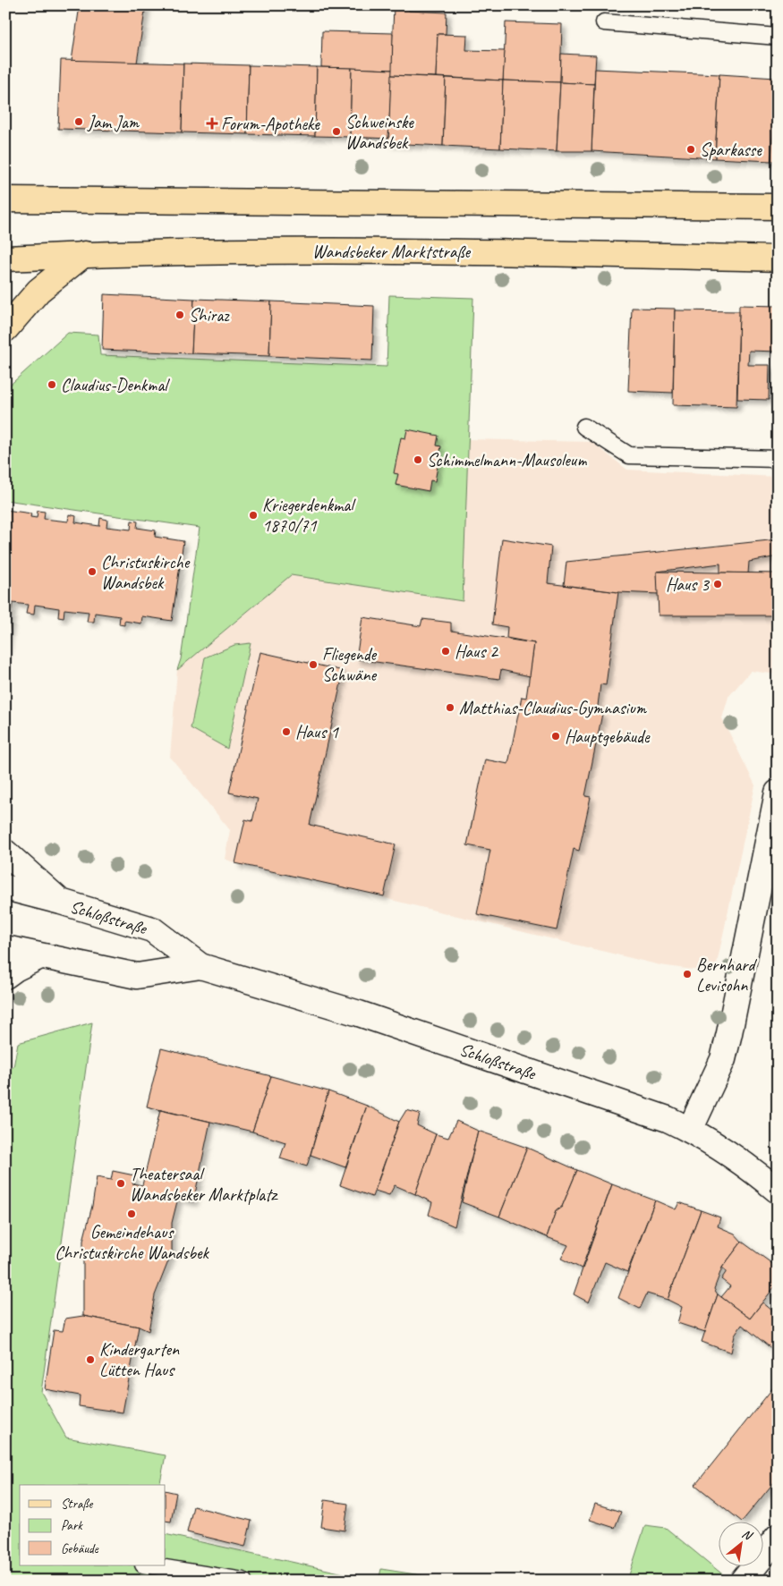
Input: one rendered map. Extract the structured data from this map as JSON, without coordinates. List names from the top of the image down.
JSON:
{
  "streets": {
    "main road": ["Wandsbeker Marktstraße", "Schloßstraße"]
  },
  "places": {
    "other": [
      "Jam Jam",
      "Schweinske Wandsbek",
      "Sparkasse",
      "Shiraz",
      "Claudius-Denkmal",
      "Schimmelmann-Mausoleum",
      "Kriegerdenkmal 1870/71",
      "Christuskirche Wandsbek",
      "Haus 3",
      "Haus 2",
      "Fliegende Schwäne",
      "Matthias-Claudius-Gymnasium",
      "Haus 1",
      "Hauptgebäude",
      "Bernhard Levisohn",
      "Theatersaal Wandsbeker Marktplatz",
      "Gemeindehaus Christuskirche Wandsbek",
      "Kindergarten Lütten Haus"
    ],
    "health": ["Forum-Apotheke"]
  },
  "legend": ["Straße", "Park", "Gebäude"],
  "north": "top right"
}
